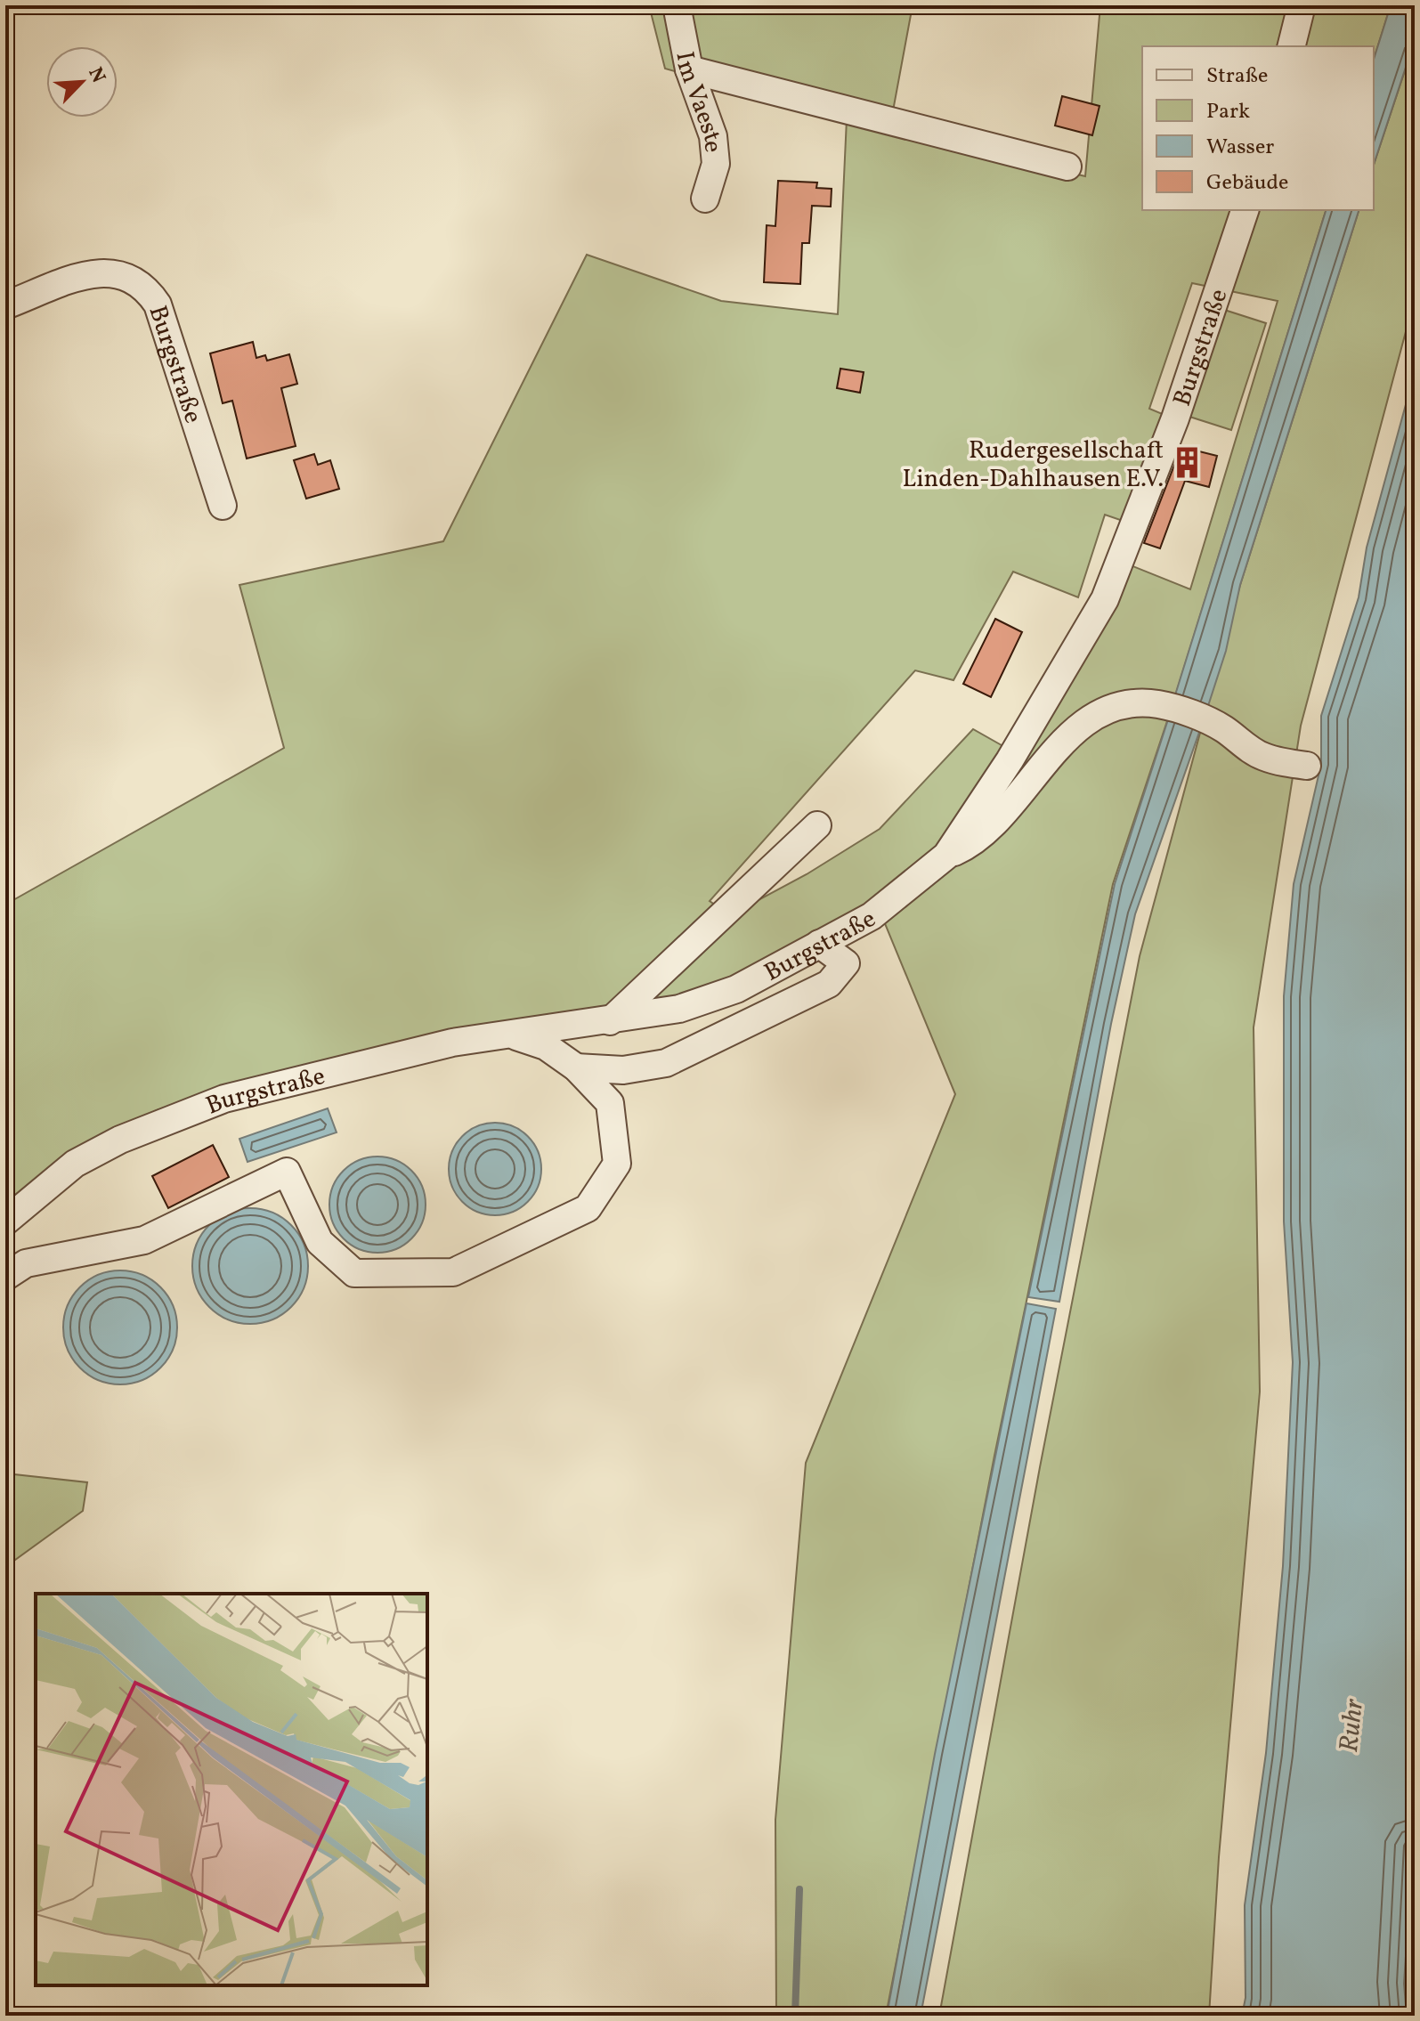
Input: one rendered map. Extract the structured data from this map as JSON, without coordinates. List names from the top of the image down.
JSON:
{
  "streets": {
    "street": ["Im Vaeste", "Burgstraße"]
  },
  "water": ["Ruhr"],
  "places": {
    "building": ["Rudergesellschaft Linden-Dahlhausen E.V."]
  },
  "legend": [
    "Straße",
    "Park",
    "Wasser",
    "Gebäude"
  ],
  "north": "top right"
}
